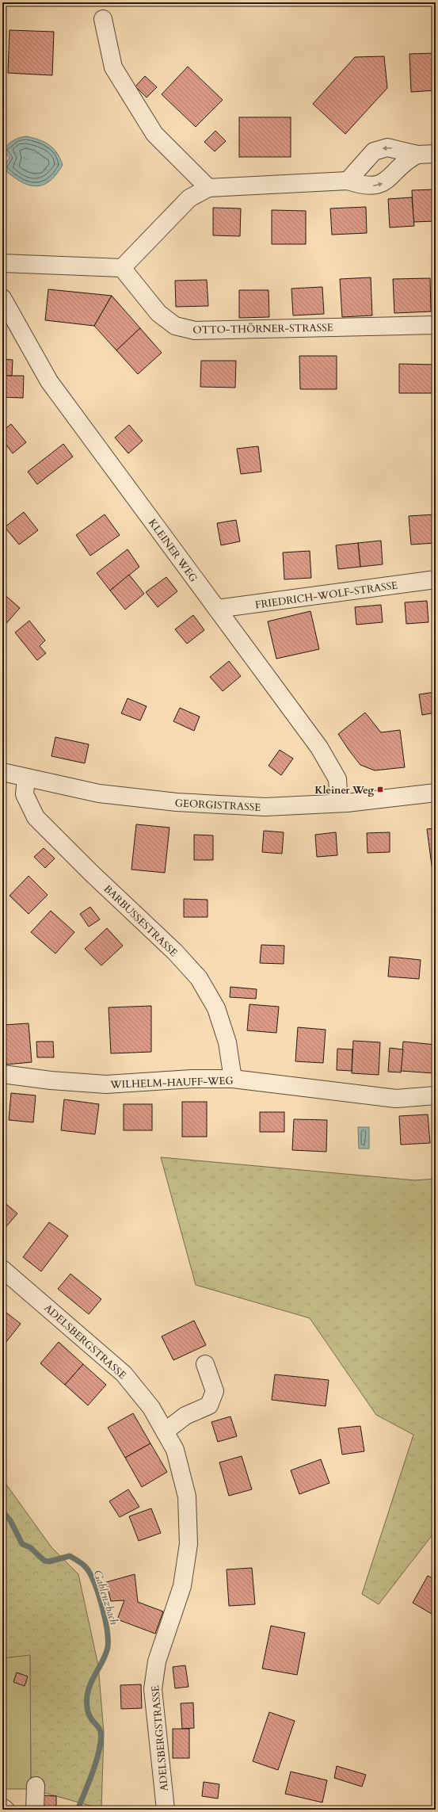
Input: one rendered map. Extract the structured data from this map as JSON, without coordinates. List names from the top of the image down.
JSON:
{
  "streets": {
    "street": [
      "OTTO-THÖRNER-STRASSE",
      "KLEINER WEG",
      "FRIEDRICH-WOLF-STRASSE",
      "GEORGISTRASSE",
      "BARBUSSESTRASSE",
      "WILHELM-HAUFF-WEG",
      "ADELSBERGSTRASSE"
    ]
  },
  "crossings": [
    ["KLEINER WEG", "FRIEDRICH-WOLF-STRASSE"],
    ["KLEINER WEG", "GEORGISTRASSE"],
    ["GEORGISTRASSE", "BARBUSSESTRASSE"],
    ["BARBUSSESTRASSE", "WILHELM-HAUFF-WEG"]
  ],
  "water": ["Gablenzbach"],
  "places": {
    "transit": ["Kleiner Weg"]
  }
}
